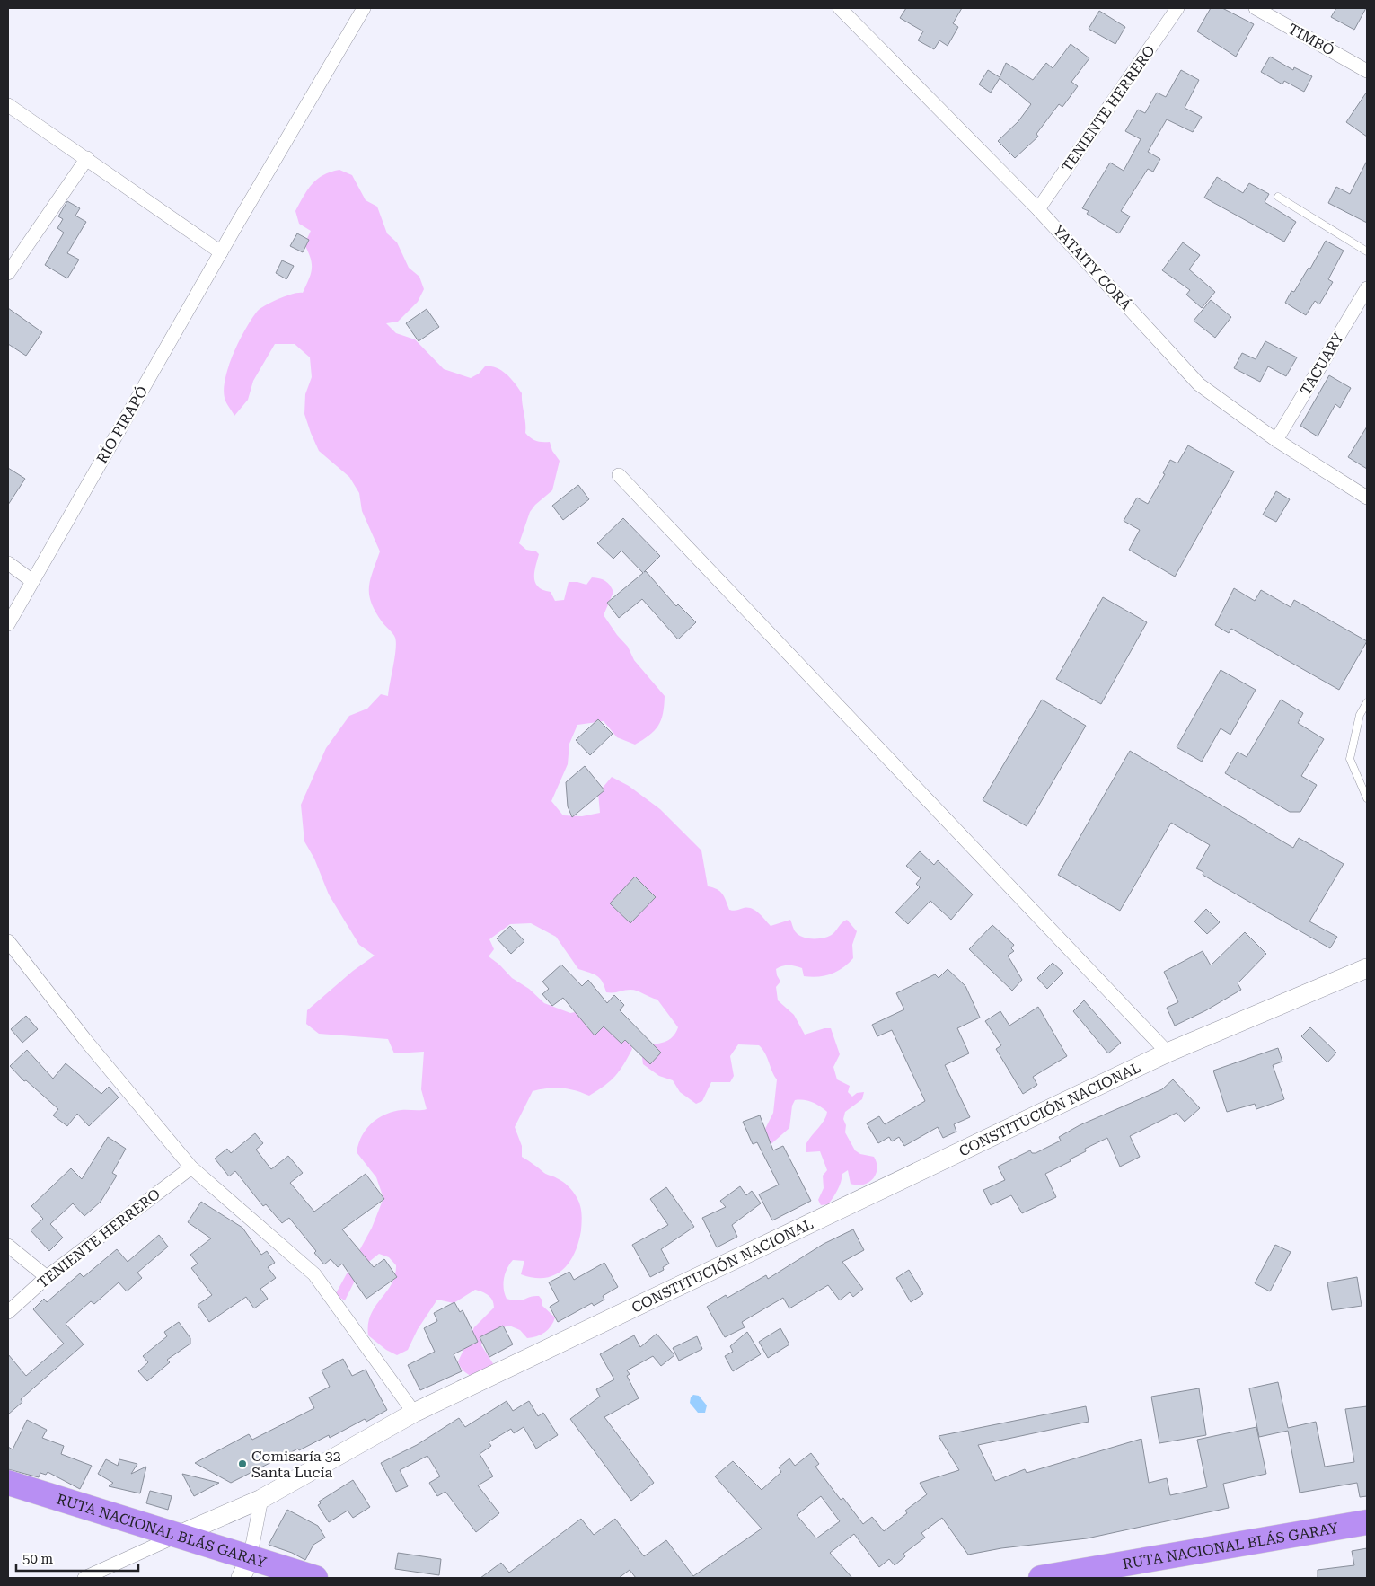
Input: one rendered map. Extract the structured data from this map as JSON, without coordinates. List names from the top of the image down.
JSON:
{
  "streets": {
    "highway": ["RUTA NACIONAL BLÁS GARAY"],
    "street": [
      "TIMBÓ",
      "TENIENTE HERRERO",
      "YATAITY CORÁ",
      "TACUARY",
      "RÍO PIRAPÓ",
      "CONSTITUCIÓN NACIONAL"
    ]
  },
  "crossings": [
    ["TENIENTE HERRERO", "YATAITY CORÁ"],
    ["YATAITY CORÁ", "TACUARY"],
    ["CONSTITUCIÓN NACIONAL", "RUTA NACIONAL BLÁS GARAY"]
  ],
  "places": ["Comisaría 32 Santa Lucía"],
  "scale_bar": "50 m"
}
